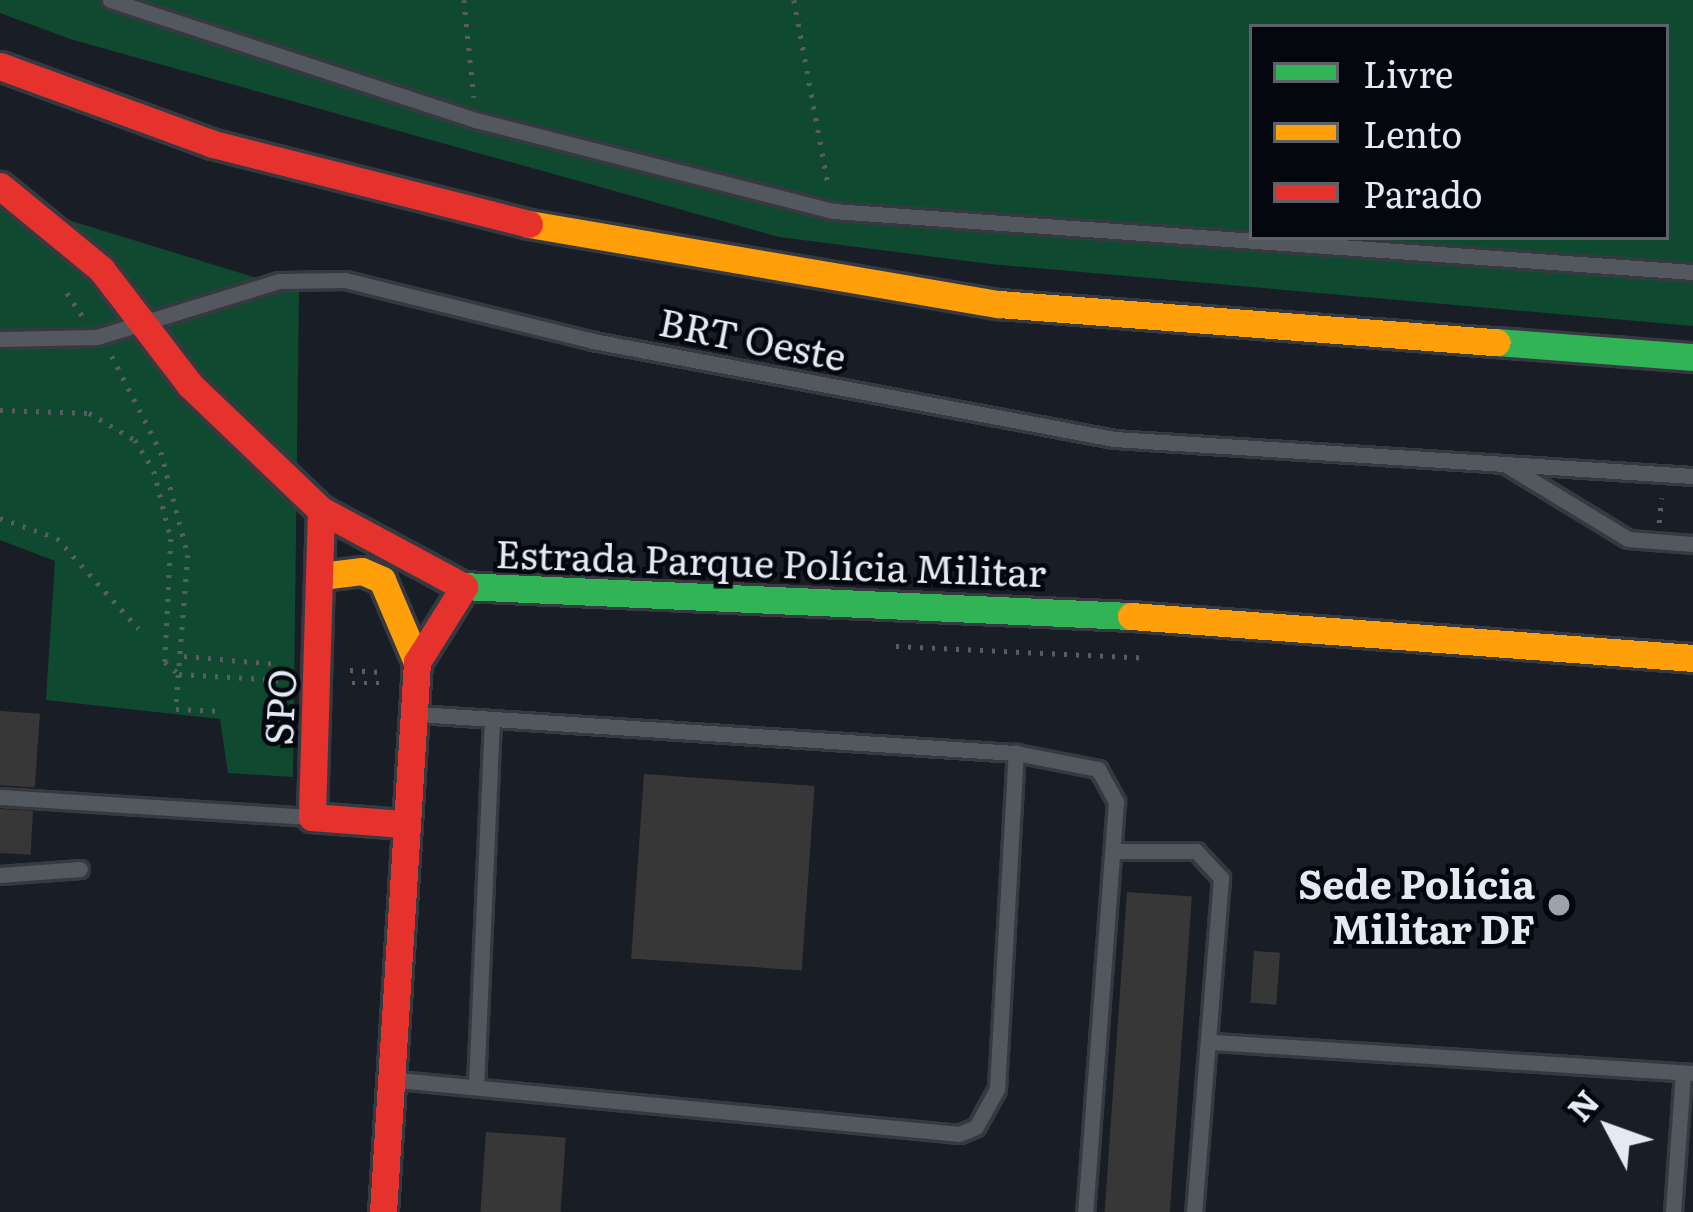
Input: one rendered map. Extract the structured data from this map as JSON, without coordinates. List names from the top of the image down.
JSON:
{
  "streets": {
    "main road": ["Estrada Parque Polícia Militar", "SPO"],
    "lane": ["BRT Oeste"]
  },
  "crossings": [
    ["BRT Oeste", "Estrada Parque Polícia Militar"],
    ["Estrada Parque Polícia Militar", "SPO"]
  ],
  "places": ["Sede Polícia Militar DF"],
  "legend": ["Livre", "Lento", "Parado"],
  "north": "top left"
}
